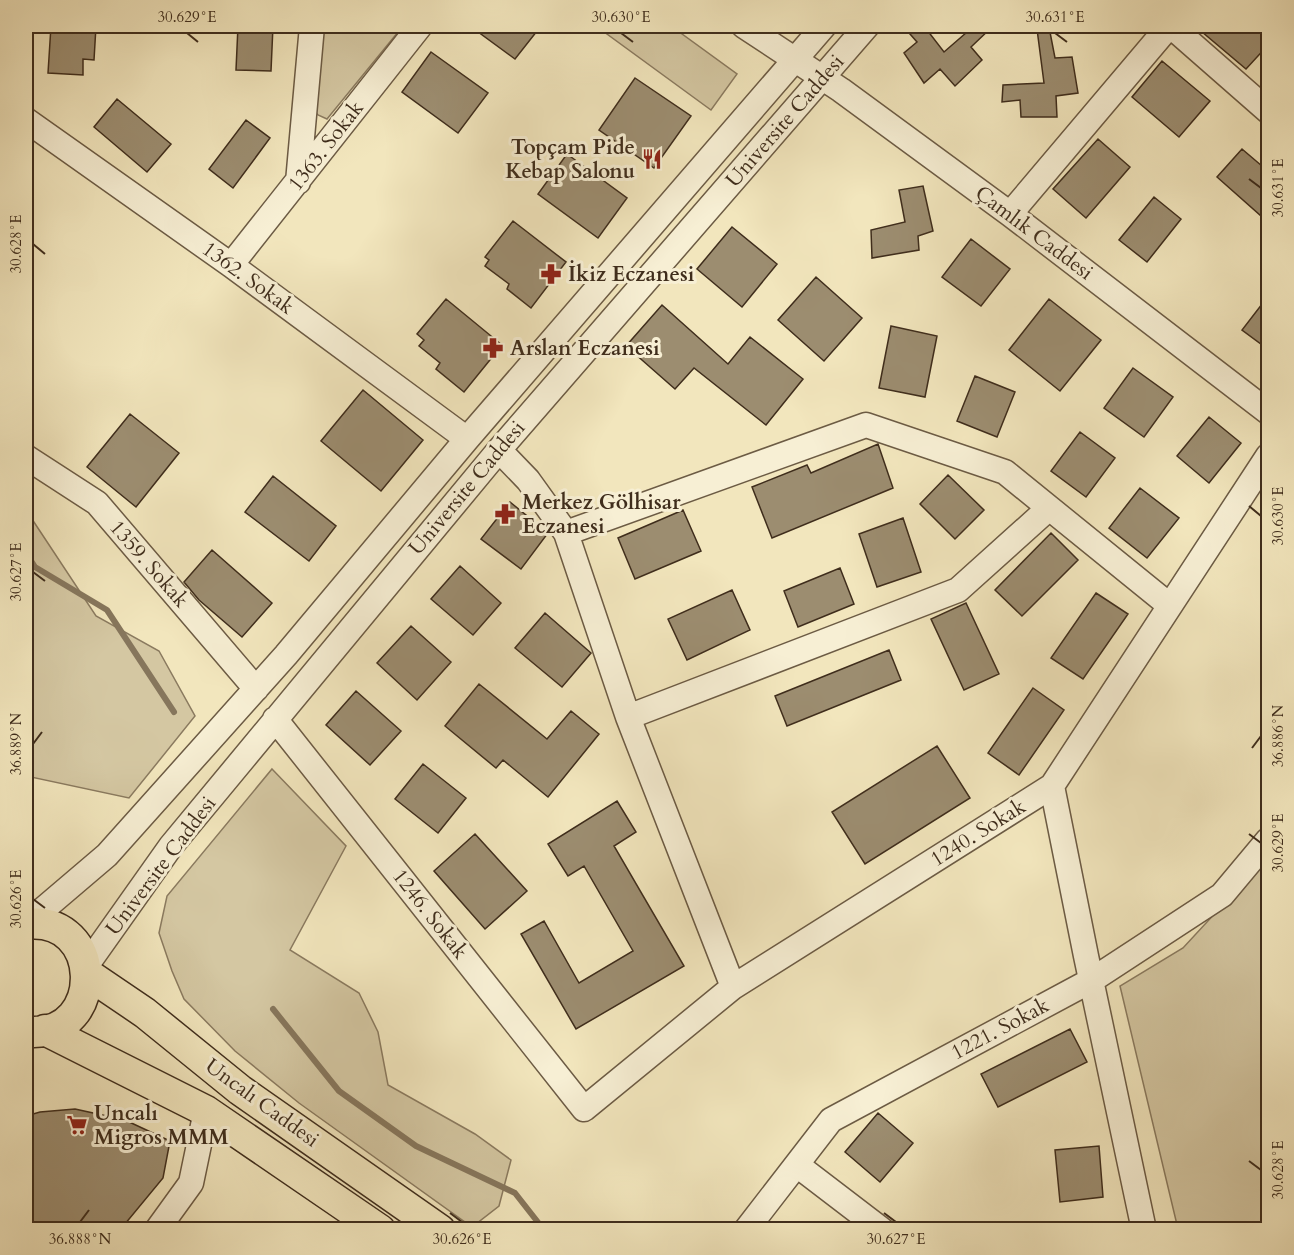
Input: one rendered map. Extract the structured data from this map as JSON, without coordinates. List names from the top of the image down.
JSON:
{
  "streets": {
    "main road": ["Uncalı Caddesi"],
    "street": [
      "Universite Caddesi",
      "1363. Sokak",
      "Çamlık Caddesi",
      "1362. Sokak",
      "1359. Sokak",
      "1240. Sokak",
      "1246. Sokak",
      "1221. Sokak"
    ]
  },
  "crossings": [
    ["Universite Caddesi", "Çamlık Caddesi"],
    ["Universite Caddesi", "1362. Sokak"],
    ["Universite Caddesi", "1359. Sokak"],
    ["Universite Caddesi", "1246. Sokak"],
    ["Universite Caddesi", "Uncalı Caddesi"],
    ["1363. Sokak", "1362. Sokak"],
    ["1240. Sokak", "1246. Sokak"]
  ],
  "places": {
    "restaurant": ["Topçam Pide Kebap Salonu"],
    "pharmacy": ["İkiz Eczanesi", "Arslan Eczanesi", "Merkez Gölhisar Eczanesi"],
    "supermarket": ["Uncalı Migros MMM"]
  },
  "coordinates": [
    "30.629°E",
    "30.630°E",
    "30.631°E",
    "30.628°E",
    "30.627°E",
    "36.886°N",
    "36.889°N",
    "30.626°E",
    "36.888°N"
  ]
}
